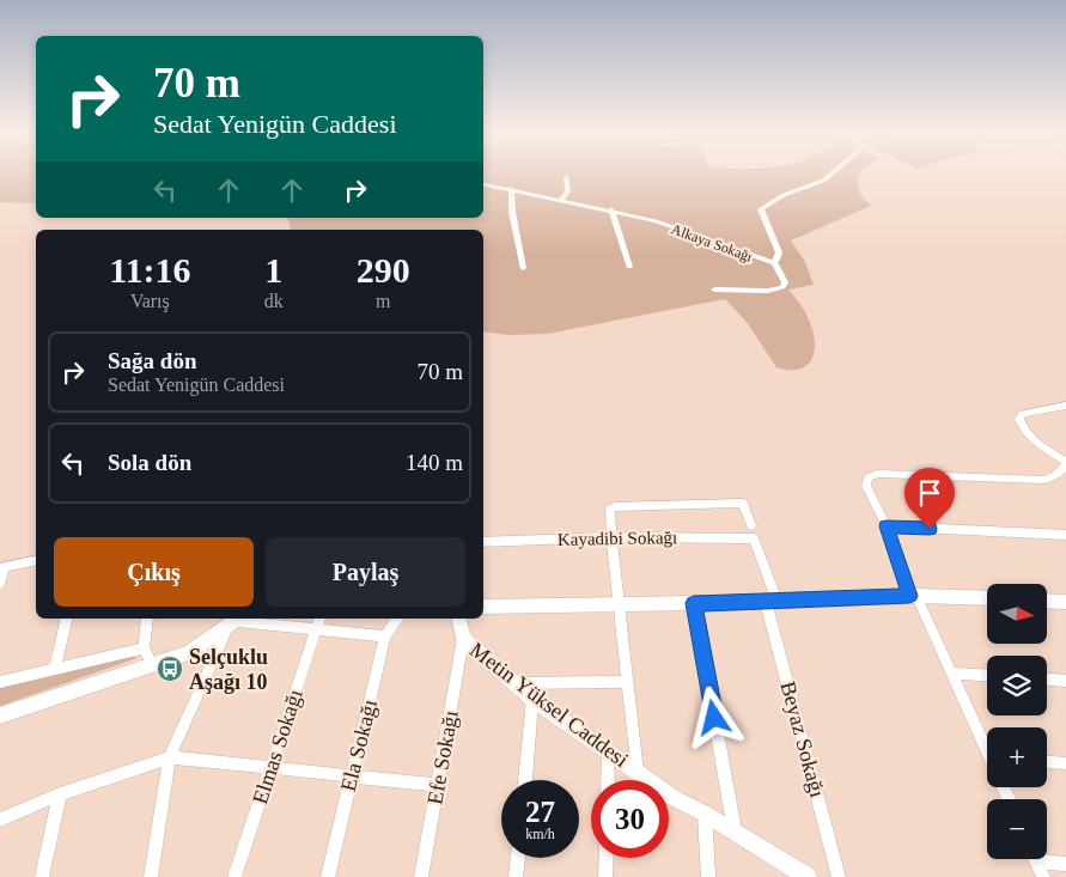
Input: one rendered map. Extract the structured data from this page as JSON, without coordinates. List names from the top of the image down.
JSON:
{
  "streets": {
    "street": [
      "Alkaya Sokağı",
      "Kayadibi Sokağı",
      "Metin Yüksel Caddesi",
      "Beyaz Sokağı",
      "Ela Sokağı",
      "Elmas Sokağı",
      "Efe Sokağı"
    ]
  },
  "crossings": [
    ["Kayadibi Sokağı", "Beyaz Sokağı"],
    ["Metin Yüksel Caddesi", "Efe Sokağı"]
  ],
  "places": {
    "bus stop": ["Selçuklu Aşağı 10"]
  },
  "north": "right",
  "page": {
    "turn": ["70 m", "Sedat Yenigün Caddesi"],
    "eta": [
      "11:16",
      "Varış",
      "1",
      "dk",
      "290",
      "m"
    ],
    "list": [
      {
        "name": "Sağa dön",
        "note": "Sedat Yenigün Caddesi",
        "value": "70 m"
      },
      {
        "name": "Sola dön",
        "value": "140 m"
      }
    ],
    "buttons": ["Çıkış", "Paylaş"],
    "map_buttons": ["+", "−"],
    "speed": "27 km/h",
    "limit": "30"
  }
}
